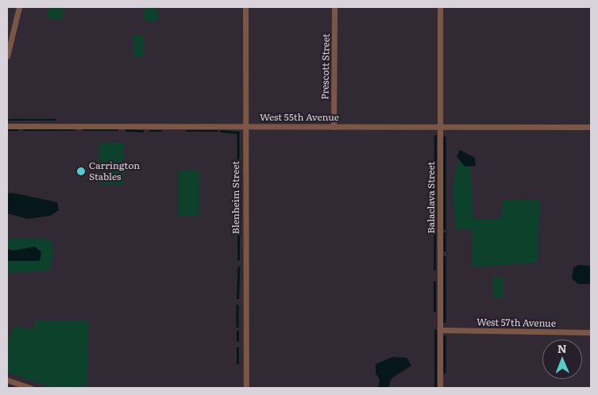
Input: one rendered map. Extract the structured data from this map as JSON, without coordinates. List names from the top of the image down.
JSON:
{
  "streets": {
    "street": [
      "Prescott Street",
      "West 55th Avenue",
      "Blenheim Street",
      "Balaclava Street",
      "West 57th Avenue"
    ]
  },
  "crossings": [
    ["Prescott Street", "West 55th Avenue"],
    ["West 55th Avenue", "Blenheim Street"],
    ["West 55th Avenue", "Balaclava Street"],
    ["Balaclava Street", "West 57th Avenue"]
  ],
  "places": ["Carrington Stables"],
  "north": "top"
}
